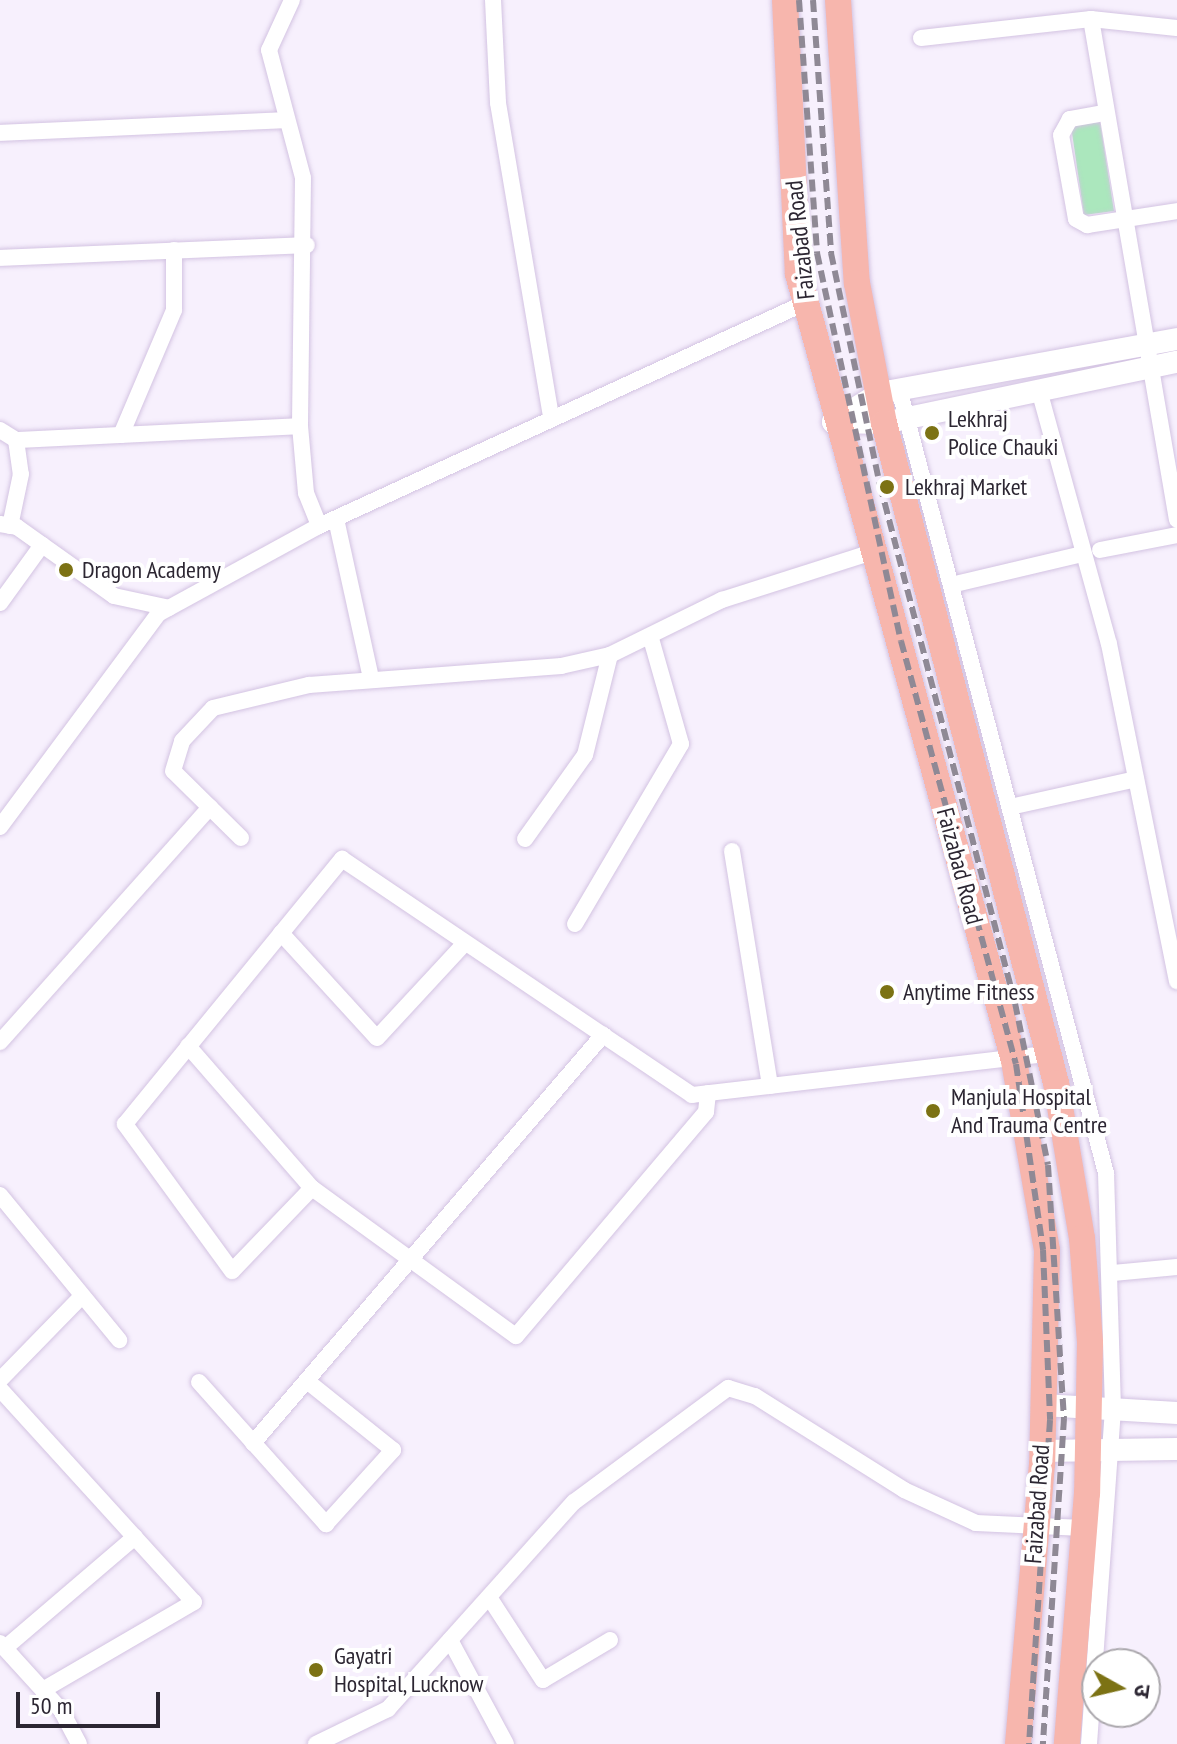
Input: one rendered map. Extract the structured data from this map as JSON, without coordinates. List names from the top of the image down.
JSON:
{
  "streets": {
    "main road": ["Faizabad Road"]
  },
  "places": [
    "Lekhraj Police Chauki",
    "Lekhraj Market",
    "Dragon Academy",
    "Anytime Fitness",
    "Manjula Hospital And Trauma Centre",
    "Gayatri Hospital, Lucknow"
  ],
  "scale_bar": "50 m",
  "north": "right"
}
